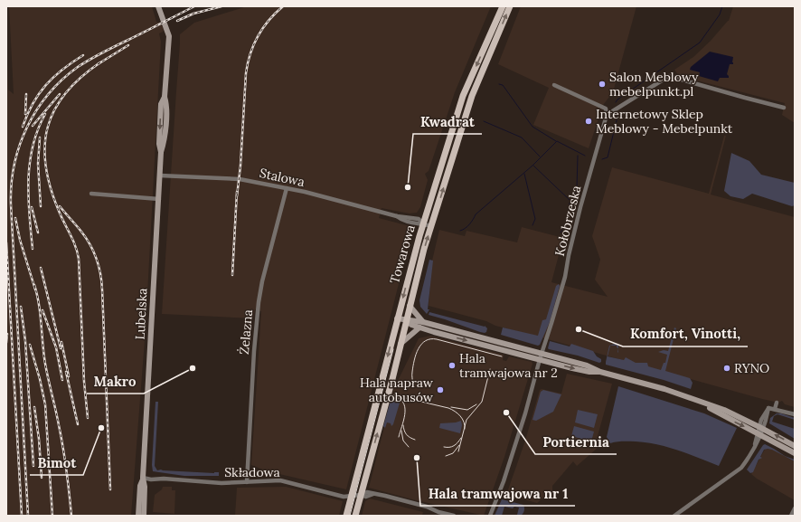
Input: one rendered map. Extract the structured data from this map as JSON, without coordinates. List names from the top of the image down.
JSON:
{
  "streets": {
    "main road": ["Towarowa", "Lubelska"],
    "street": [
      "Stalowa",
      "Kołobrzeska",
      "Żelazna",
      "Składowa"
    ]
  },
  "crossings": [
    ["Stalowa", "Towarowa"],
    ["Stalowa", "Lubelska"],
    ["Stalowa", "Żelazna"],
    ["Towarowa", "Składowa"],
    ["Lubelska", "Składowa"],
    ["Żelazna", "Składowa"]
  ],
  "places": [
    "Salon Meblowy mebelpunkt.pl",
    "Internetowy Sklep Meblowy - Mebelpunkt",
    "Kwadrat",
    "Komfort, Vinotti,",
    "Hala tramwajowa nr 2",
    "Makro",
    "RYNO",
    "Hala napraw autobusów",
    "Portiernia",
    "Bimot",
    "Hala tramwajowa nr 1"
  ]
}
